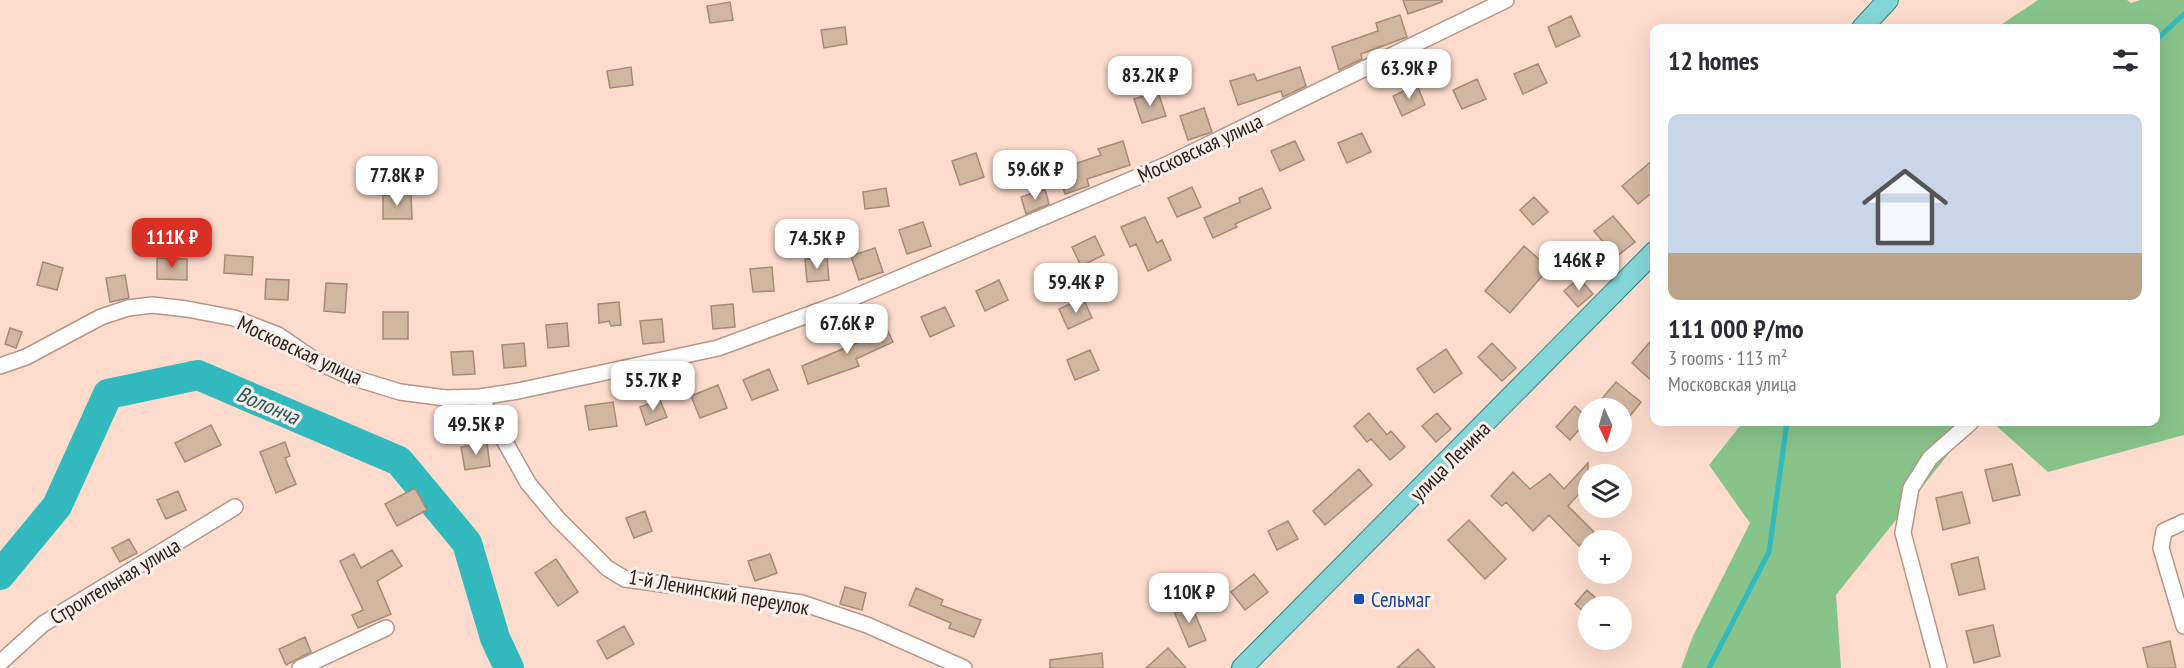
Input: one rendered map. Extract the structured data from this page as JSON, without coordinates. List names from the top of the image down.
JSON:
{
  "streets": {
    "main road": ["улица Ленина"],
    "street": ["Московская улица", "Строительная улица", "1-й Ленинский переулок"]
  },
  "crossings": [
    ["Московская улица", "1-й Ленинский переулок"]
  ],
  "water": ["Волонча"],
  "places": {
    "transit": ["Сельмаг"]
  },
  "north": "bottom",
  "page": {
    "heading": "12 homes",
    "price": [
      "63.9K ₽",
      "83.2K ₽",
      "59.6K ₽",
      "77.8K ₽",
      "111K ₽",
      "74.5K ₽",
      "146K ₽",
      "59.4K ₽",
      "67.6K ₽",
      "55.7K ₽",
      "49.5K ₽",
      "110K ₽"
    ],
    "list": [
      {
        "name": "111 000 ₽/mo",
        "note": "3 rooms · 113 m² · Московская улица"
      }
    ],
    "map_buttons": ["+", "−"]
  }
}
